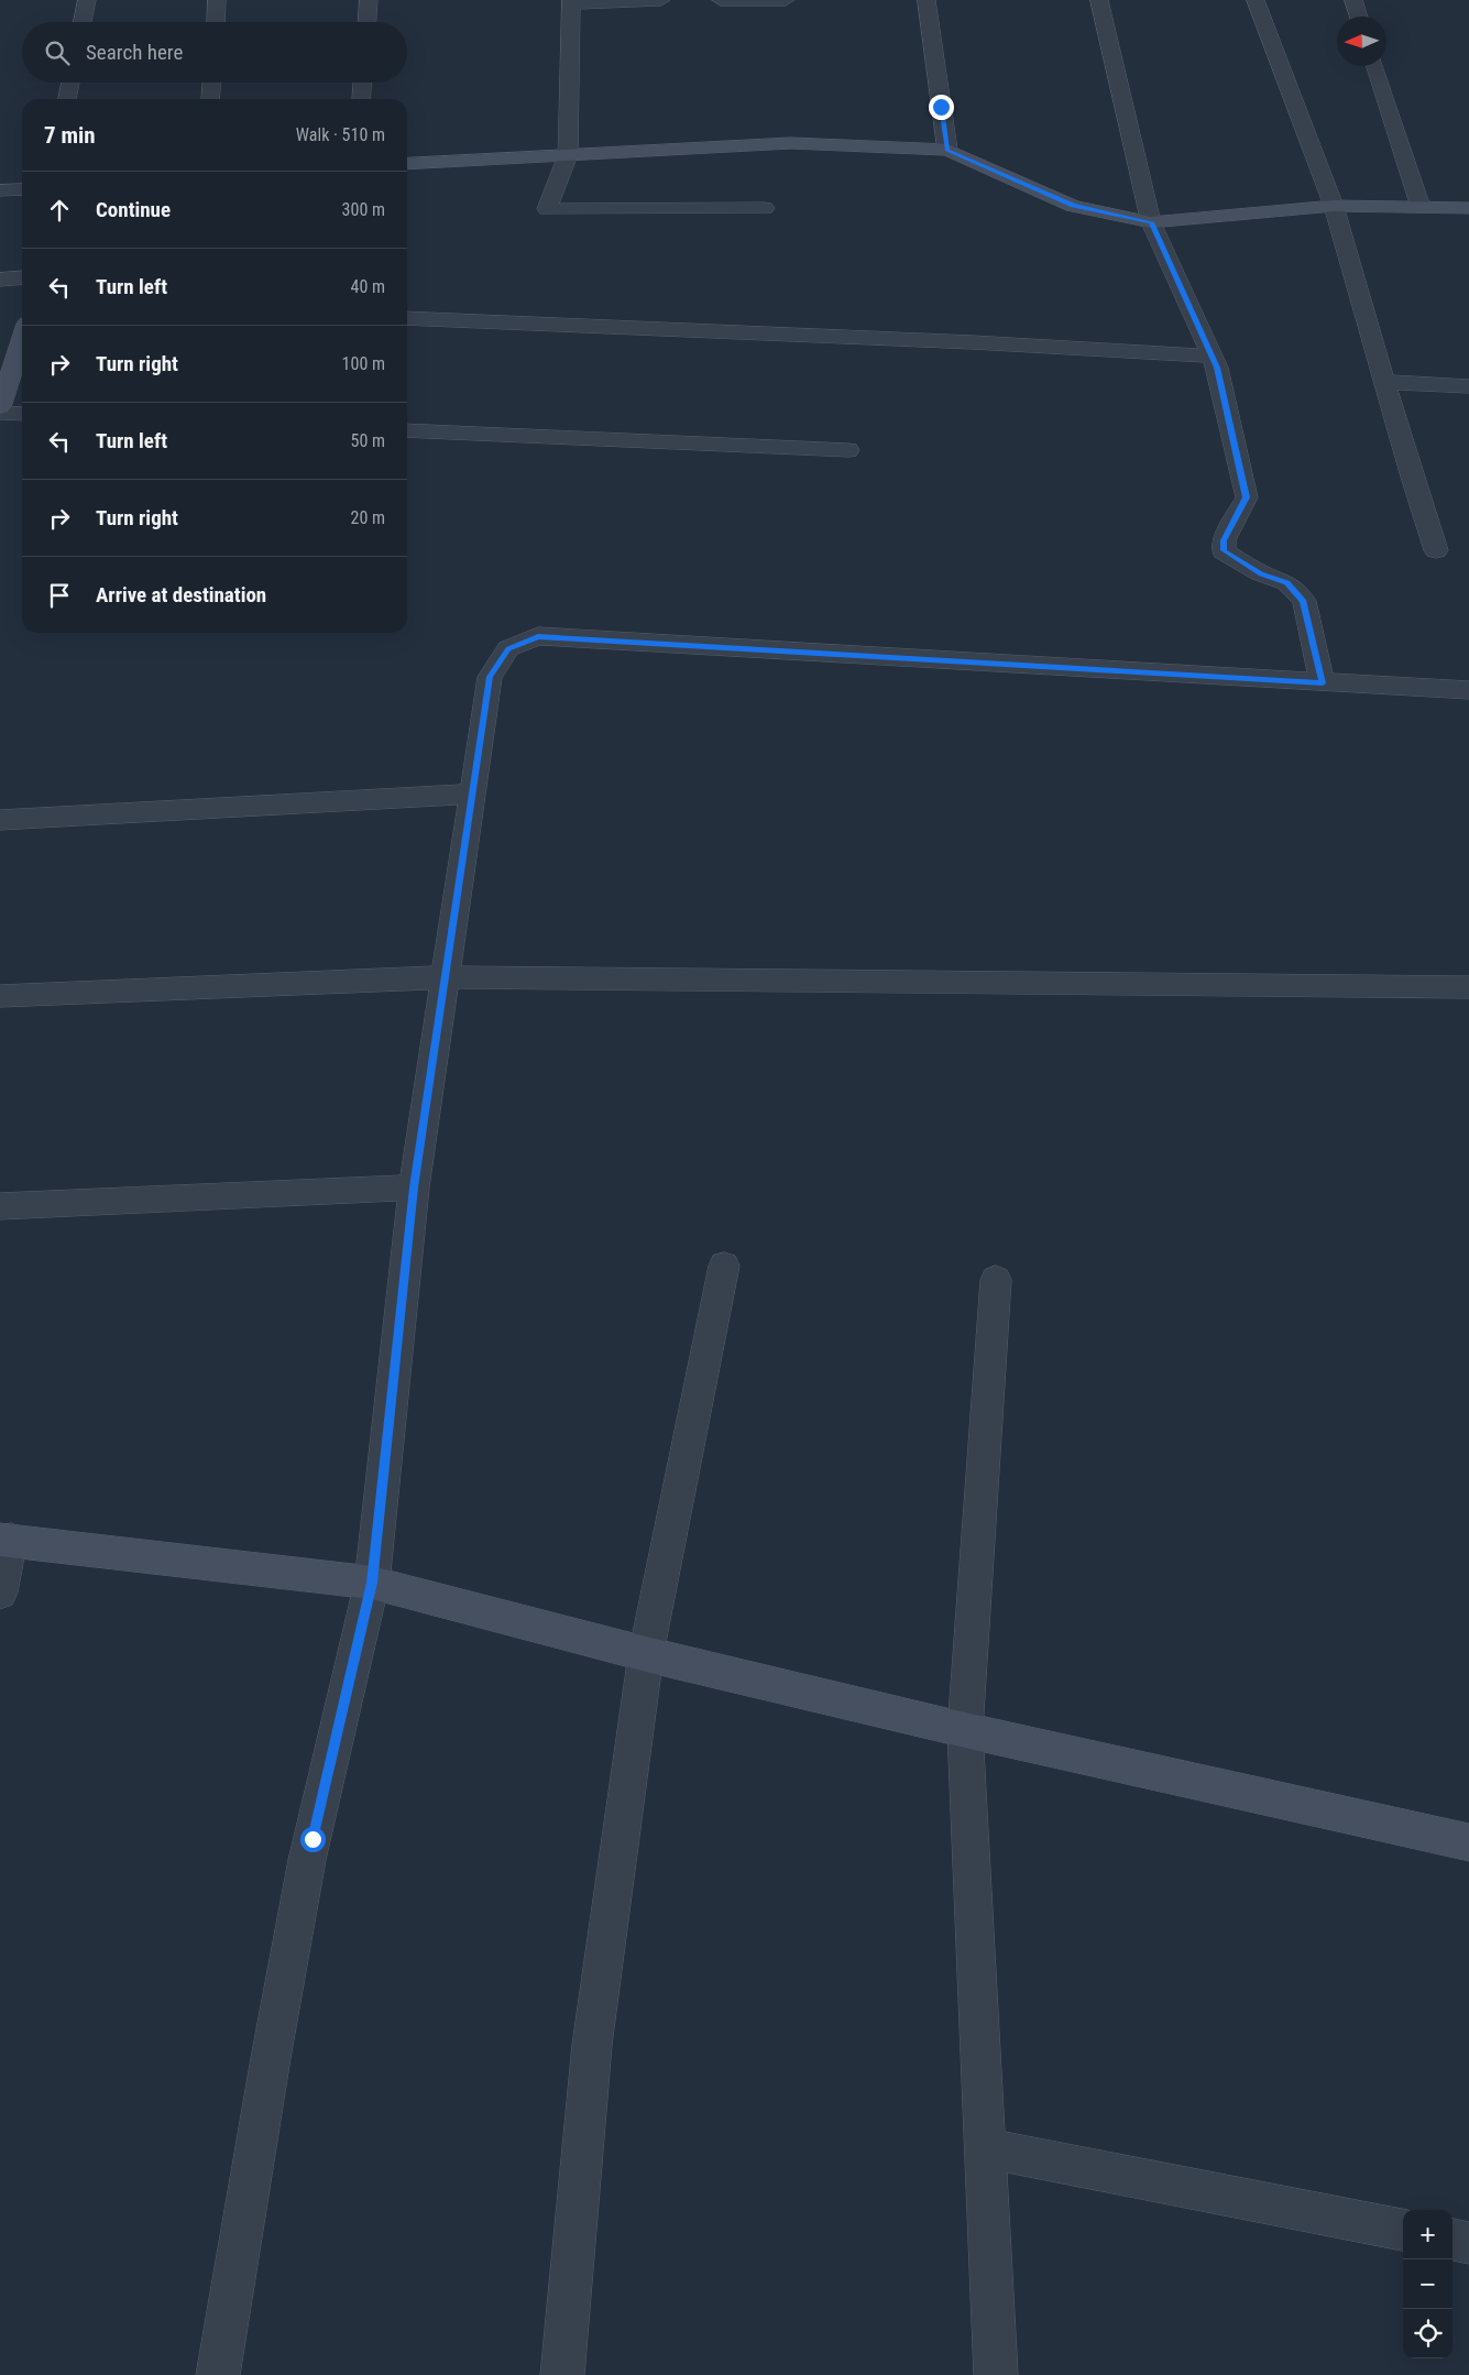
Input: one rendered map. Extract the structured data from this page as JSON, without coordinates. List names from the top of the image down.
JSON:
{
  "north": "left",
  "page": {
    "search": "Search here",
    "heading": ["7 min", "Walk · 510 m"],
    "list": [
      ["Continue", "300 m"],
      ["Turn left", "40 m"],
      ["Turn right", "100 m"],
      ["Turn left", "50 m"],
      ["Turn right", "20 m"],
      "Arrive at destination"
    ],
    "map_buttons": ["+", "−"]
  }
}
